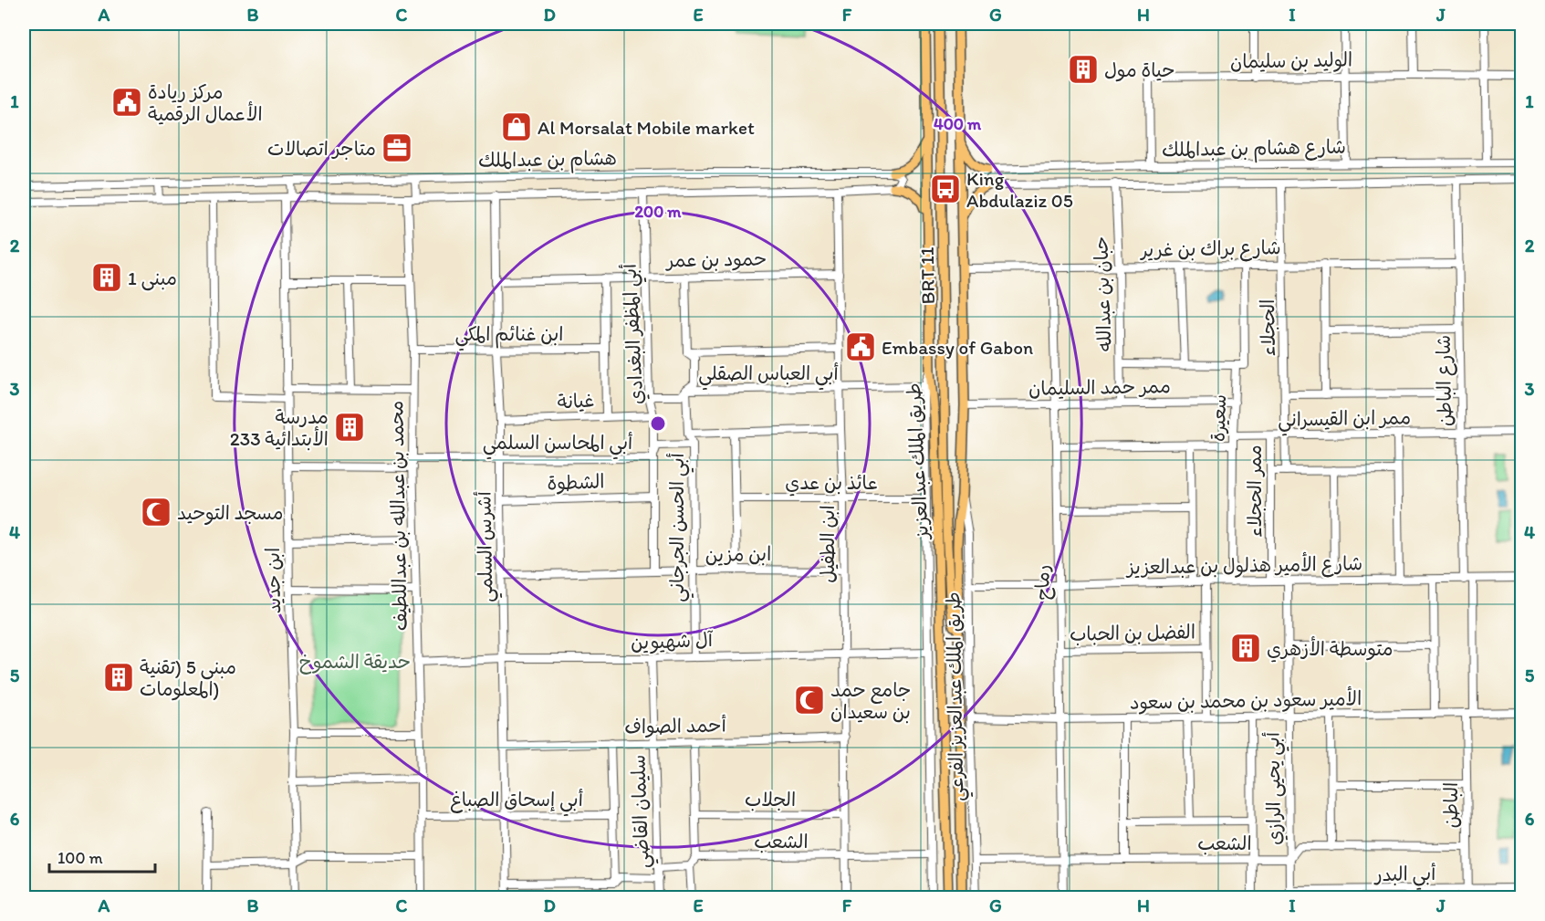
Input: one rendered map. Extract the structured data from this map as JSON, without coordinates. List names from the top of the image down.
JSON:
{
  "streets": {
    "main road": ["BRT 11", "طريق الملك عبدالعزيز"],
    "street": [
      "الوليد بن سليمان",
      "شارع هشام بن عبدالملك",
      "هشام بن عبدالملك",
      "شارع براك بن غرير",
      "حمود بن عمر",
      "حبان بن عبدالله",
      "الحجلاء",
      "ابن غنائم المكي",
      "أبي المظفر البغدادي",
      "أبي العباس الصقلي",
      "شارع الباطن",
      "ممر حمد السليمان",
      "غيانة",
      "سعيرة",
      "ممر ابن القيسراني",
      "أبي المحاسن السلمي",
      "الشطوة",
      "عائذ بن عدي",
      "ممر الحجلاء",
      "محمد بن عبدالله بن عبداللطيف",
      "أبي الحسن الجرجاني",
      "ابن الطفيل",
      "أشرس السلمي",
      "ابن مزين",
      "شارع الأمير هذلول بن عبدالعزيز",
      "ابن جديد",
      "رماح",
      "الفضل بن الحباب",
      "آل شهيوين",
      "طريق الملك عبدالعزيز الفرعي",
      "الأمير سعود بن محمد بن سعود",
      "أحمد الصواف",
      "أبي يحيى الرازي",
      "أبي إسحاق الصباغ",
      "الجلاب",
      "الباطن",
      "سليمان القاضي",
      "الشعب",
      "أبي البدر"
    ]
  },
  "crossings": [
    ["الوليد بن سليمان", "شارع هشام بن عبدالملك"],
    ["شارع هشام بن عبدالملك", "حبان بن عبدالله"],
    ["شارع هشام بن عبدالملك", "الحجلاء"],
    ["شارع هشام بن عبدالملك", "شارع الباطن"],
    ["هشام بن عبدالملك", "أبي المظفر البغدادي"],
    ["هشام بن عبدالملك", "محمد بن عبدالله بن عبداللطيف"],
    ["هشام بن عبدالملك", "ابن الطفيل"],
    ["هشام بن عبدالملك", "أشرس السلمي"],
    ["هشام بن عبدالملك", "ابن جديد"],
    ["شارع براك بن غرير", "حبان بن عبدالله"],
    ["شارع براك بن غرير", "الحجلاء"],
    ["شارع براك بن غرير", "شارع الباطن"],
    ["شارع براك بن غرير", "سعيرة"],
    ["شارع براك بن غرير", "طريق الملك عبدالعزيز"],
    ["شارع براك بن غرير", "رماح"],
    ["حمود بن عمر", "أبي المظفر البغدادي"],
    ["حمود بن عمر", "أبي الحسن الجرجاني"],
    ["حمود بن عمر", "ابن الطفيل"],
    ["حمود بن عمر", "أشرس السلمي"],
    ["BRT 11", "طريق الملك عبدالعزيز"],
    ["حبان بن عبدالله", "ممر حمد السليمان"],
    ["الحجلاء", "ممر ابن القيسراني"],
    ["ابن غنائم المكي", "محمد بن عبدالله بن عبداللطيف"],
    ["ابن غنائم المكي", "أشرس السلمي"],
    ["أبي المظفر البغدادي", "أبي العباس الصقلي"],
    ["أبي المظفر البغدادي", "غيانة"],
    ["أبي المظفر البغدادي", "أبي المحاسن السلمي"],
    ["أبي المظفر البغدادي", "الشطوة"],
    ["أبي المظفر البغدادي", "ابن مزين"],
    ["أبي العباس الصقلي", "أبي الحسن الجرجاني"],
    ["أبي العباس الصقلي", "ابن الطفيل"],
    ["أبي العباس الصقلي", "طريق الملك عبدالعزيز الفرعي"],
    ["شارع الباطن", "ممر ابن القيسراني"],
    ["شارع الباطن", "شارع الأمير هذلول بن عبدالعزيز"],
    ["ممر حمد السليمان", "سعيرة"],
    ["ممر حمد السليمان", "طريق الملك عبدالعزيز"],
    ["ممر حمد السليمان", "رماح"],
    ["غيانة", "أشرس السلمي"],
    ["سعيرة", "ممر ابن القيسراني"],
    ["سعيرة", "شارع الأمير هذلول بن عبدالعزيز"],
    ["ممر ابن القيسراني", "ممر الحجلاء"],
    ["أبي المحاسن السلمي", "محمد بن عبدالله بن عبداللطيف"],
    ["أبي المحاسن السلمي", "أبي الحسن الجرجاني"],
    ["أبي المحاسن السلمي", "أشرس السلمي"],
    ["طريق الملك عبدالعزيز", "طريق الملك عبدالعزيز الفرعي"],
    ["الشطوة", "أشرس السلمي"],
    ["عائذ بن عدي", "ابن الطفيل"],
    ["عائذ بن عدي", "طريق الملك عبدالعزيز الفرعي"],
    ["ممر الحجلاء", "شارع الأمير هذلول بن عبدالعزيز"],
    ["محمد بن عبدالله بن عبداللطيف", "آل شهيوين"],
    ["محمد بن عبدالله بن عبداللطيف", "أبي إسحاق الصباغ"],
    ["أبي الحسن الجرجاني", "ابن مزين"],
    ["أبي الحسن الجرجاني", "آل شهيوين"],
    ["ابن الطفيل", "ابن مزين"],
    ["ابن الطفيل", "آل شهيوين"],
    ["ابن الطفيل", "أحمد الصواف"],
    ["ابن الطفيل", "الجلاب"],
    ["ابن الطفيل", "الشعب"],
    ["أشرس السلمي", "ابن مزين"],
    ["أشرس السلمي", "آل شهيوين"],
    ["أشرس السلمي", "أحمد الصواف"],
    ["أشرس السلمي", "أبي إسحاق الصباغ"],
    ["شارع الأمير هذلول بن عبدالعزيز", "رماح"],
    ["شارع الأمير هذلول بن عبدالعزيز", "طريق الملك عبدالعزيز الفرعي"],
    ["شارع الأمير هذلول بن عبدالعزيز", "أبي يحيى الرازي"],
    ["رماح", "الفضل بن الحباب"],
    ["رماح", "الأمير سعود بن محمد بن سعود"],
    ["رماح", "الشعب"],
    ["آل شهيوين", "طريق الملك عبدالعزيز الفرعي"],
    ["آل شهيوين", "سليمان القاضي"],
    ["طريق الملك عبدالعزيز الفرعي", "الأمير سعود بن محمد بن سعود"],
    ["طريق الملك عبدالعزيز الفرعي", "الشعب"],
    ["الأمير سعود بن محمد بن سعود", "أبي يحيى الرازي"],
    ["الأمير سعود بن محمد بن سعود", "الباطن"],
    ["أحمد الصواف", "سليمان القاضي"],
    ["أبي يحيى الرازي", "الشعب"],
    ["أبي يحيى الرازي", "أبي البدر"],
    ["الباطن", "أبي البدر"]
  ],
  "parks": ["حديقة الشموخ"],
  "places": {
    "building": [
      "حياة مول",
      "مبنى 1",
      "مدرسة الأبتدائية 233",
      "متوسطة الأزهري",
      "مبنى 5 (تقنية المعلومات)"
    ],
    "public building": ["مركز ريادة الأعمال الرقمية", "Embassy of Gabon"],
    "shop": ["Al Morsalat Mobile market"],
    "office": ["متاجر اتصالات"],
    "bus stop": ["King Abdulaziz 05"],
    "mosque": ["مسجد التوحيد", "جامع حمد بن سعيدان"]
  },
  "scale_bar": "100 m",
  "grid": {
    "columns": [
      "A",
      "B",
      "C",
      "D",
      "E",
      "F",
      "G",
      "H",
      "I",
      "J"
    ],
    "rows": [
      "1",
      "2",
      "3",
      "4",
      "5",
      "6"
    ]
  },
  "rings": ["400 m", "200 m"]
}
